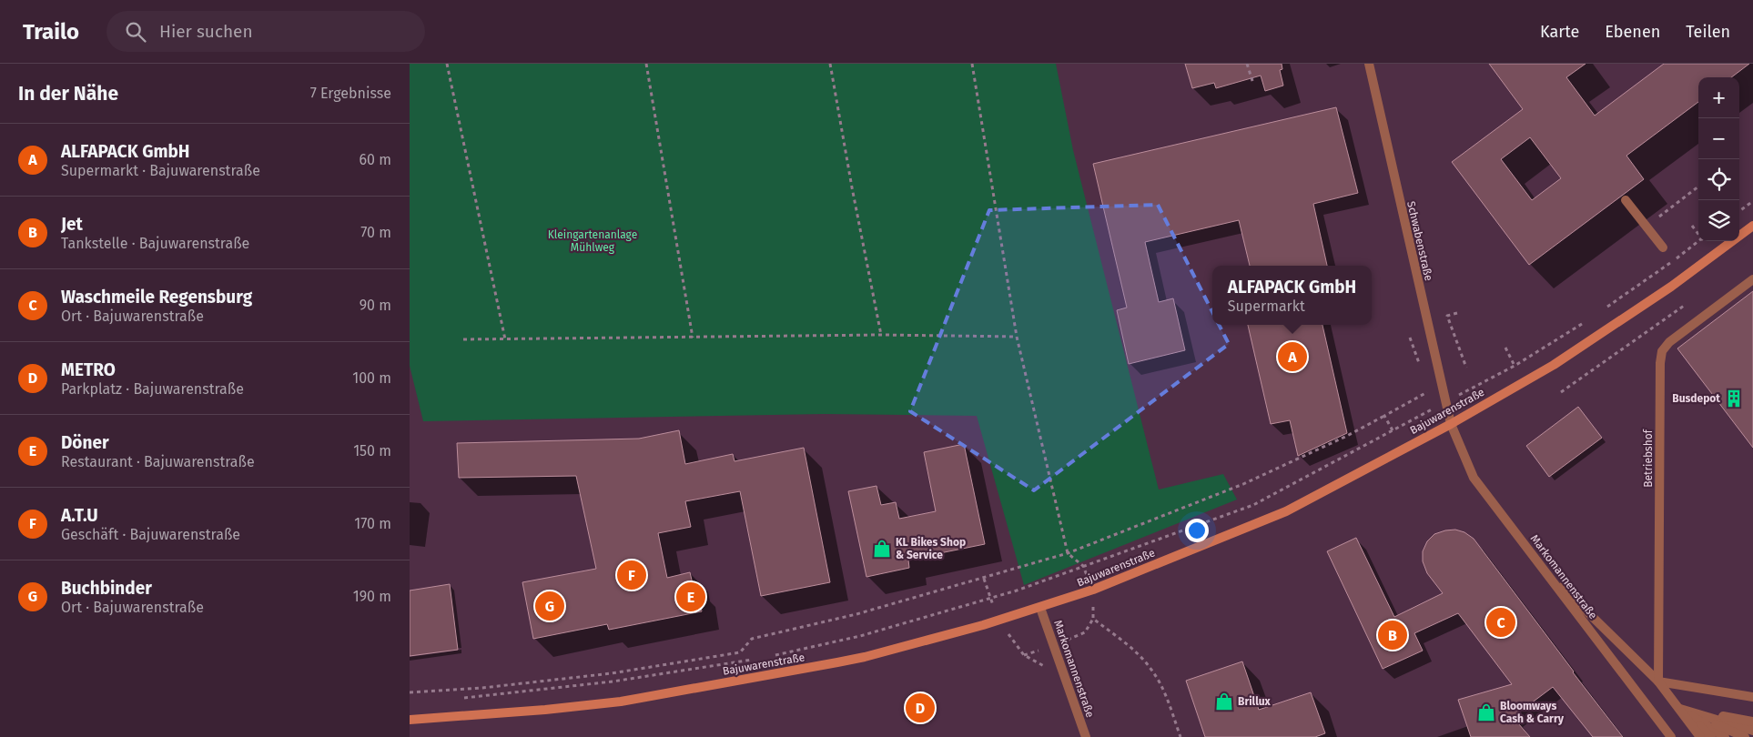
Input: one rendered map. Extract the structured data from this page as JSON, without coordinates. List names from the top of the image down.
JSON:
{
  "streets": {
    "street": [
      "Schwabenstraße",
      "Bajuwarenstraße",
      "Betriebshof",
      "Markomannenstraße"
    ]
  },
  "crossings": [
    ["Schwabenstraße", "Bajuwarenstraße"],
    ["Schwabenstraße", "Markomannenstraße"],
    ["Bajuwarenstraße", "Markomannenstraße"]
  ],
  "parks": ["Kleingartenanlage Mühlweg"],
  "places": {
    "building": ["Busdepot"],
    "shop": ["KL Bikes Shop & Service", "Brillux", "Bloomways Cash & Carry"]
  },
  "page": {
    "header": "Trailo",
    "search": "Hier suchen",
    "nav": ["Karte", "Ebenen", "Teilen"],
    "heading": ["In der Nähe", "7 Ergebnisse"],
    "map_buttons": ["+", "−"],
    "list": [
      {
        "mark": "A",
        "name": "ALFAPACK GmbH",
        "note": "Supermarkt · Bajuwarenstraße",
        "value": "60 m"
      },
      {
        "mark": "B",
        "name": "Jet",
        "note": "Tankstelle · Bajuwarenstraße",
        "value": "70 m"
      },
      {
        "mark": "C",
        "name": "Waschmeile Regensburg",
        "note": "Ort · Bajuwarenstraße",
        "value": "90 m"
      },
      {
        "mark": "D",
        "name": "METRO",
        "note": "Parkplatz · Bajuwarenstraße",
        "value": "100 m"
      },
      {
        "mark": "E",
        "name": "Döner",
        "note": "Restaurant · Bajuwarenstraße",
        "value": "150 m"
      },
      {
        "mark": "F",
        "name": "A.T.U",
        "note": "Geschäft · Bajuwarenstraße",
        "value": "170 m"
      },
      {
        "mark": "G",
        "name": "Buchbinder",
        "note": "Ort · Bajuwarenstraße",
        "value": "190 m"
      }
    ],
    "popup": ["ALFAPACK GmbH", "Supermarkt"],
    "pins": [
      "A",
      "F",
      "E",
      "G",
      "C",
      "B",
      "D"
    ]
  }
}
